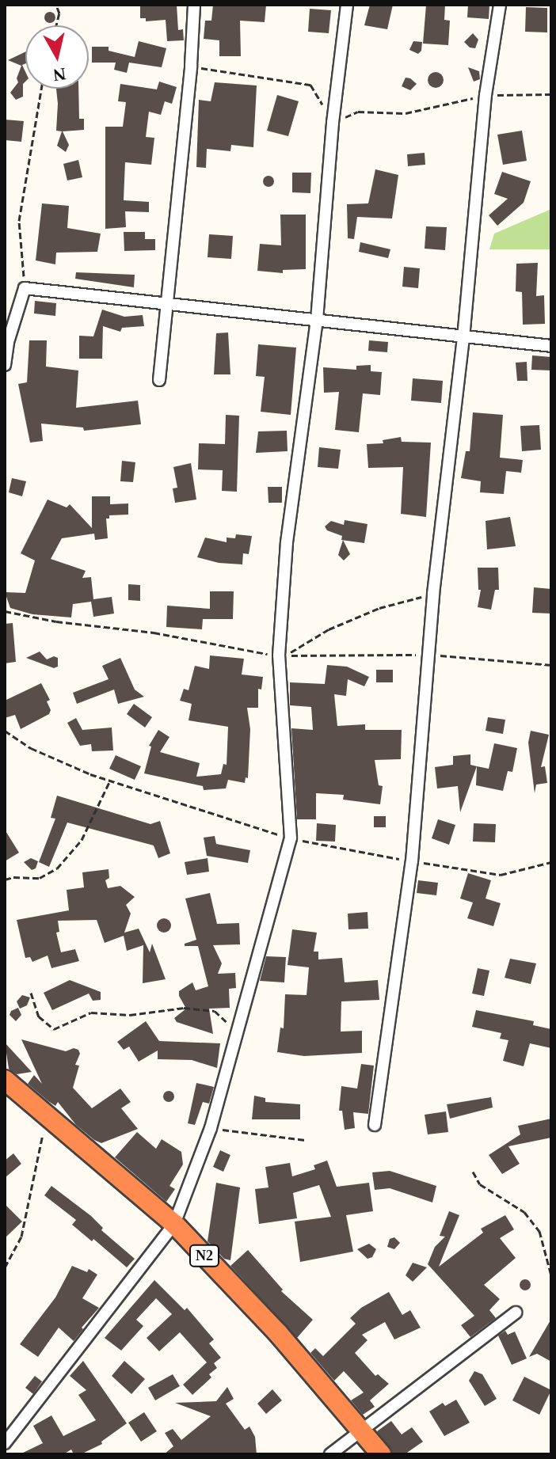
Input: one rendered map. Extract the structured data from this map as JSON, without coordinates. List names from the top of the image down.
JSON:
{
  "streets": {
    "highway": ["N2"]
  },
  "north": "bottom"
}
